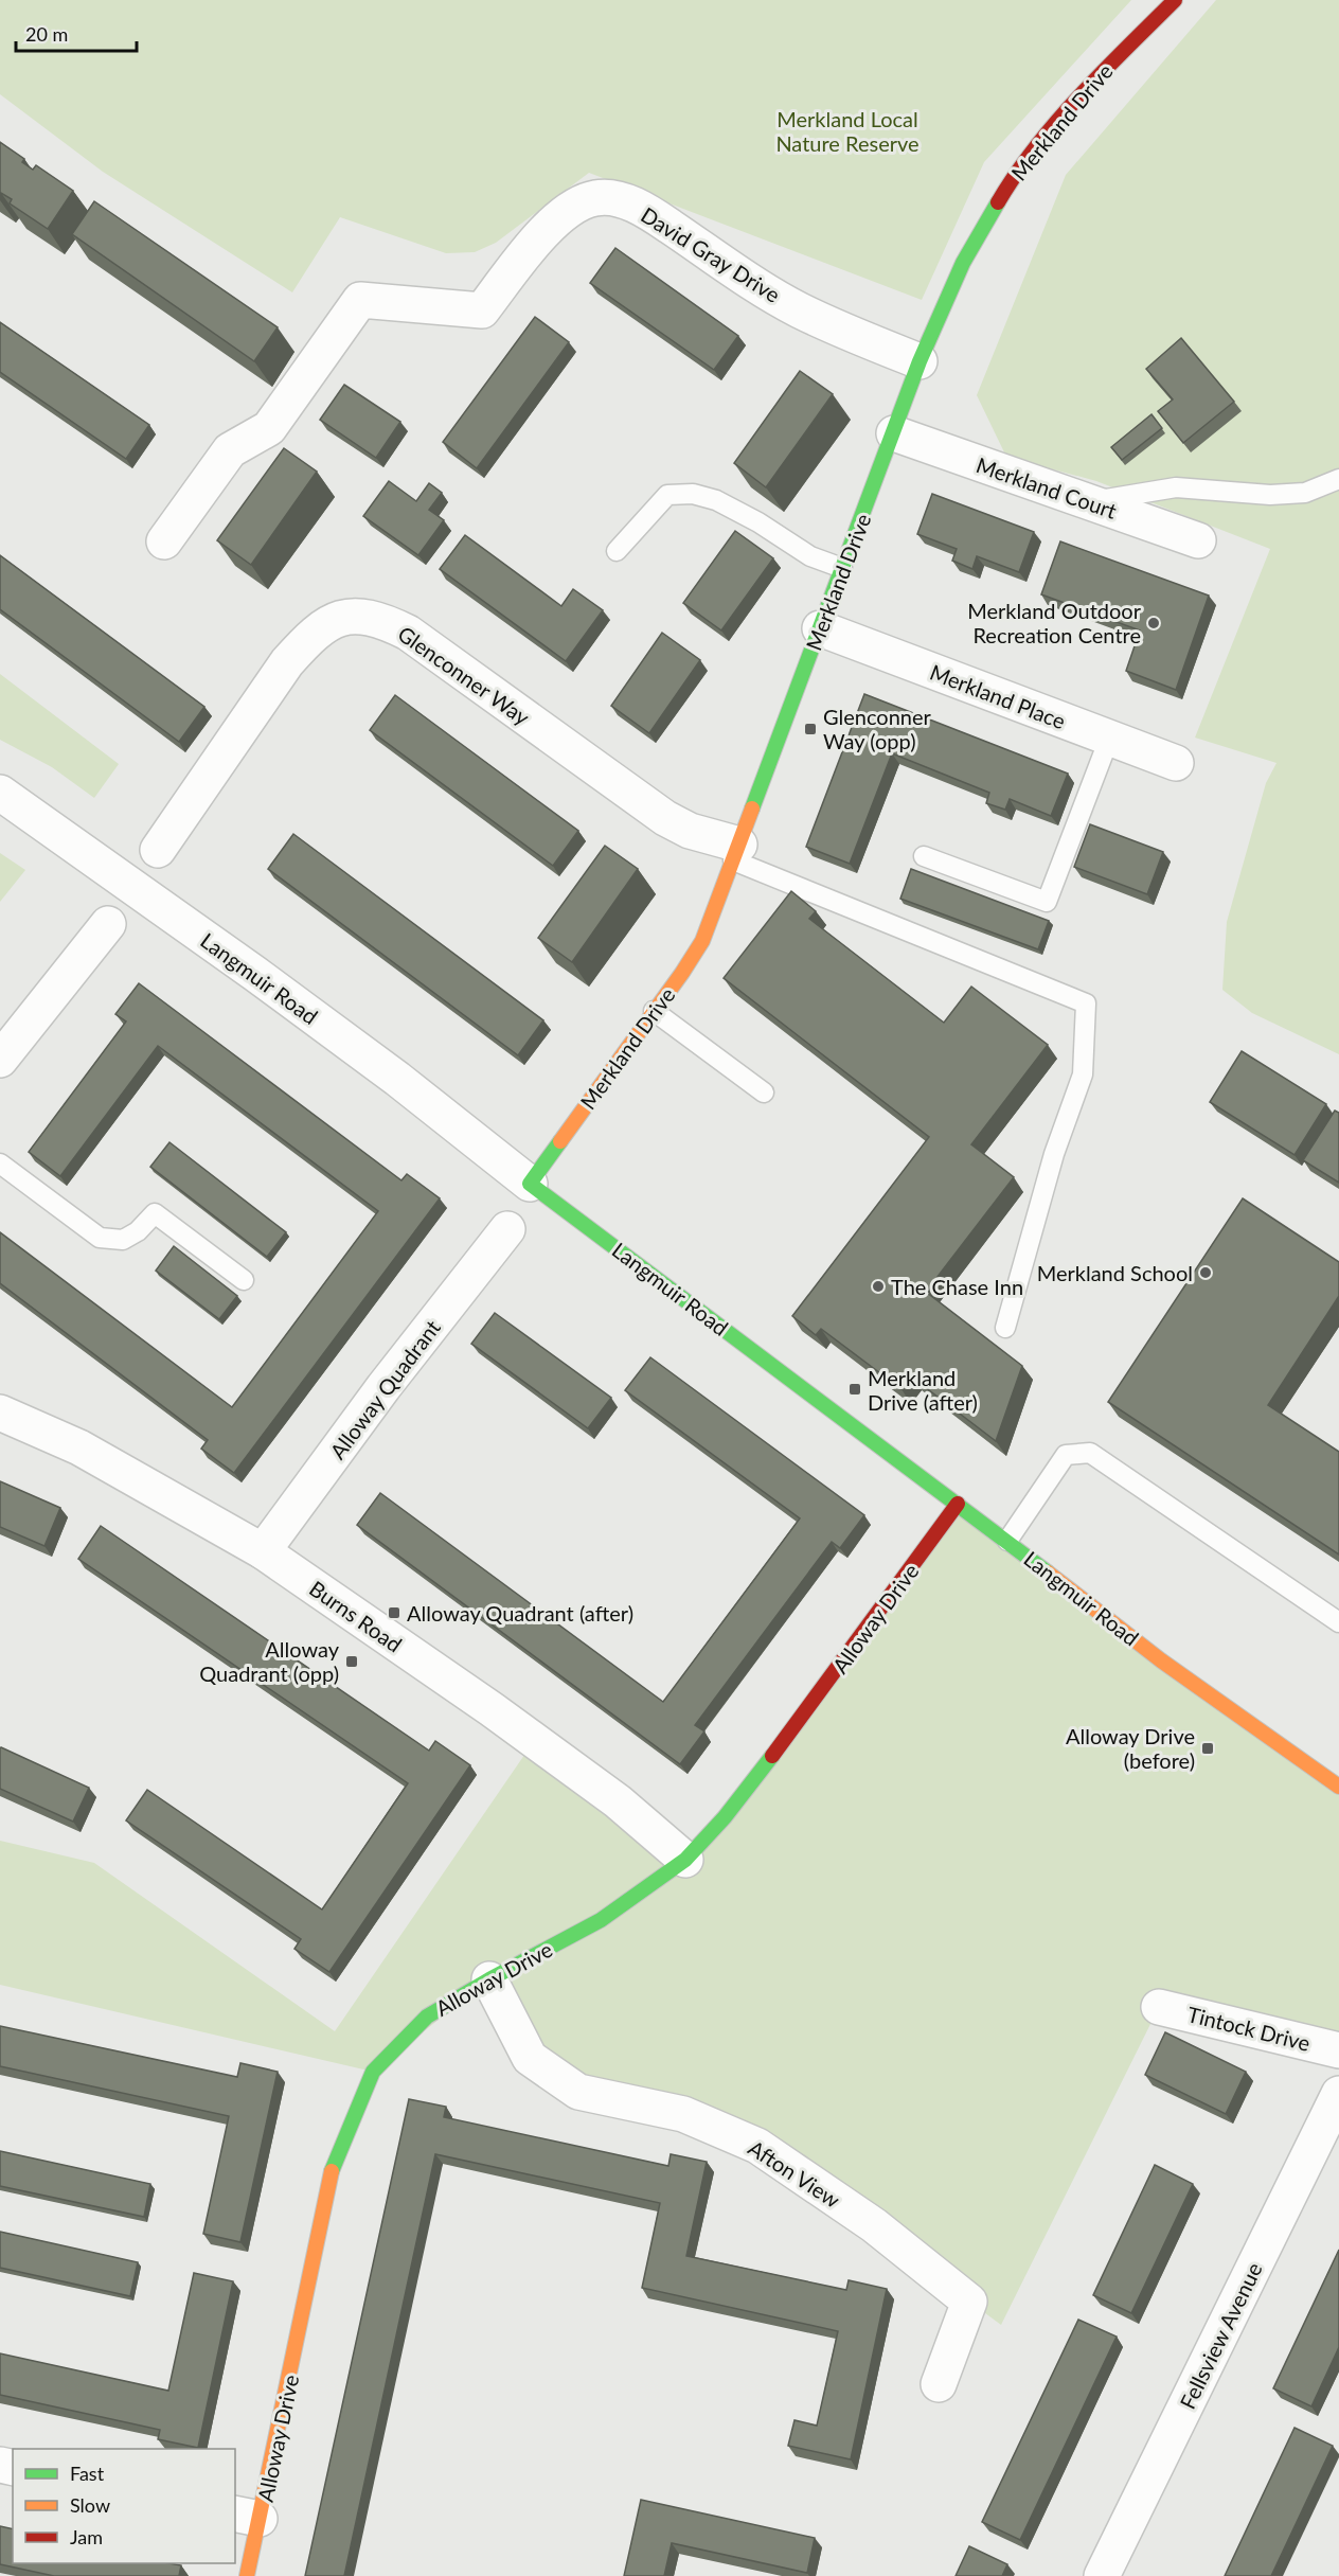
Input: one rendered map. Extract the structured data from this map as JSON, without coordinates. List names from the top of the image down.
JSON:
{
  "streets": {
    "street": [
      "Merkland Drive",
      "David Gray Drive",
      "Merkland Court",
      "Glenconner Way",
      "Merkland Place",
      "Langmuir Road",
      "Alloway Quadrant",
      "Burns Road",
      "Alloway Drive",
      "Tintock Drive",
      "Afton View",
      "Fellsview Avenue"
    ]
  },
  "crossings": [
    ["Merkland Drive", "David Gray Drive"],
    ["Merkland Drive", "Merkland Court"],
    ["Merkland Drive", "Glenconner Way"],
    ["Merkland Drive", "Merkland Place"],
    ["Merkland Drive", "Langmuir Road"],
    ["Langmuir Road", "Alloway Drive"],
    ["Alloway Quadrant", "Burns Road"],
    ["Burns Road", "Alloway Drive"],
    ["Alloway Drive", "Afton View"]
  ],
  "parks": ["Merkland Local Nature Reserve"],
  "places": {
    "other": ["Merkland Outdoor Recreation Centre", "Merkland School", "The Chase Inn"],
    "transit": [
      "Glenconner Way (opp)",
      "Merkland Drive (after)",
      "Alloway Quadrant (after)",
      "Alloway Quadrant (opp)",
      "Alloway Drive (before)"
    ]
  },
  "legend": ["Fast", "Slow", "Jam"],
  "scale_bar": "20 m"
}
